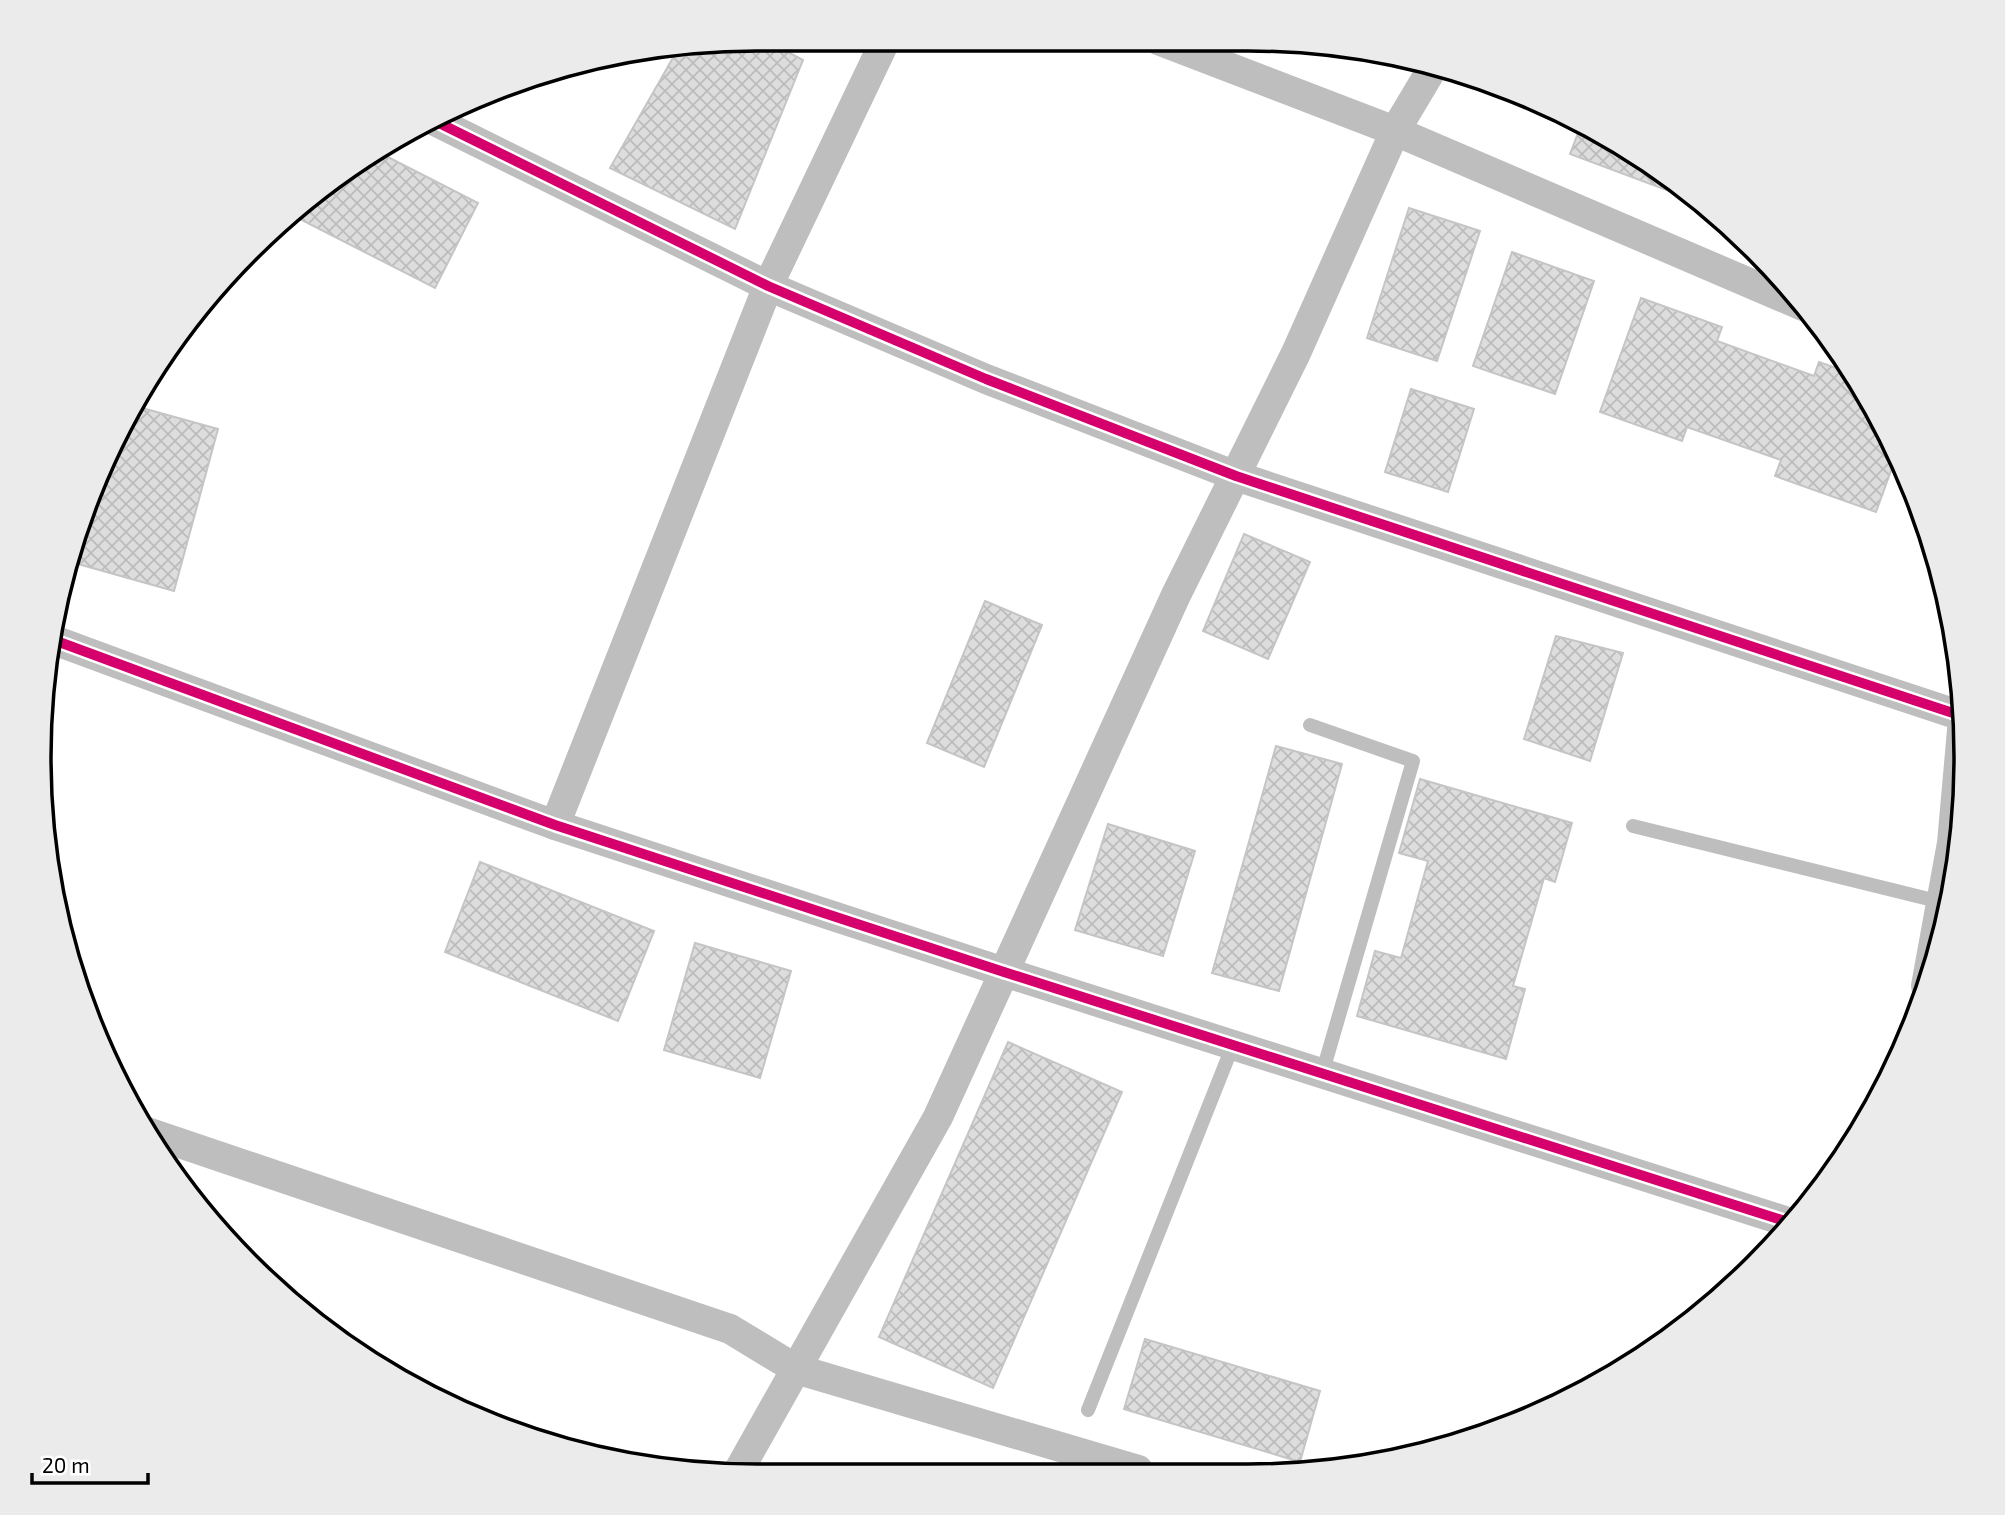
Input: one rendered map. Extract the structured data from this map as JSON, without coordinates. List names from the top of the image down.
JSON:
{
  "scale_bar": "20 m"
}
